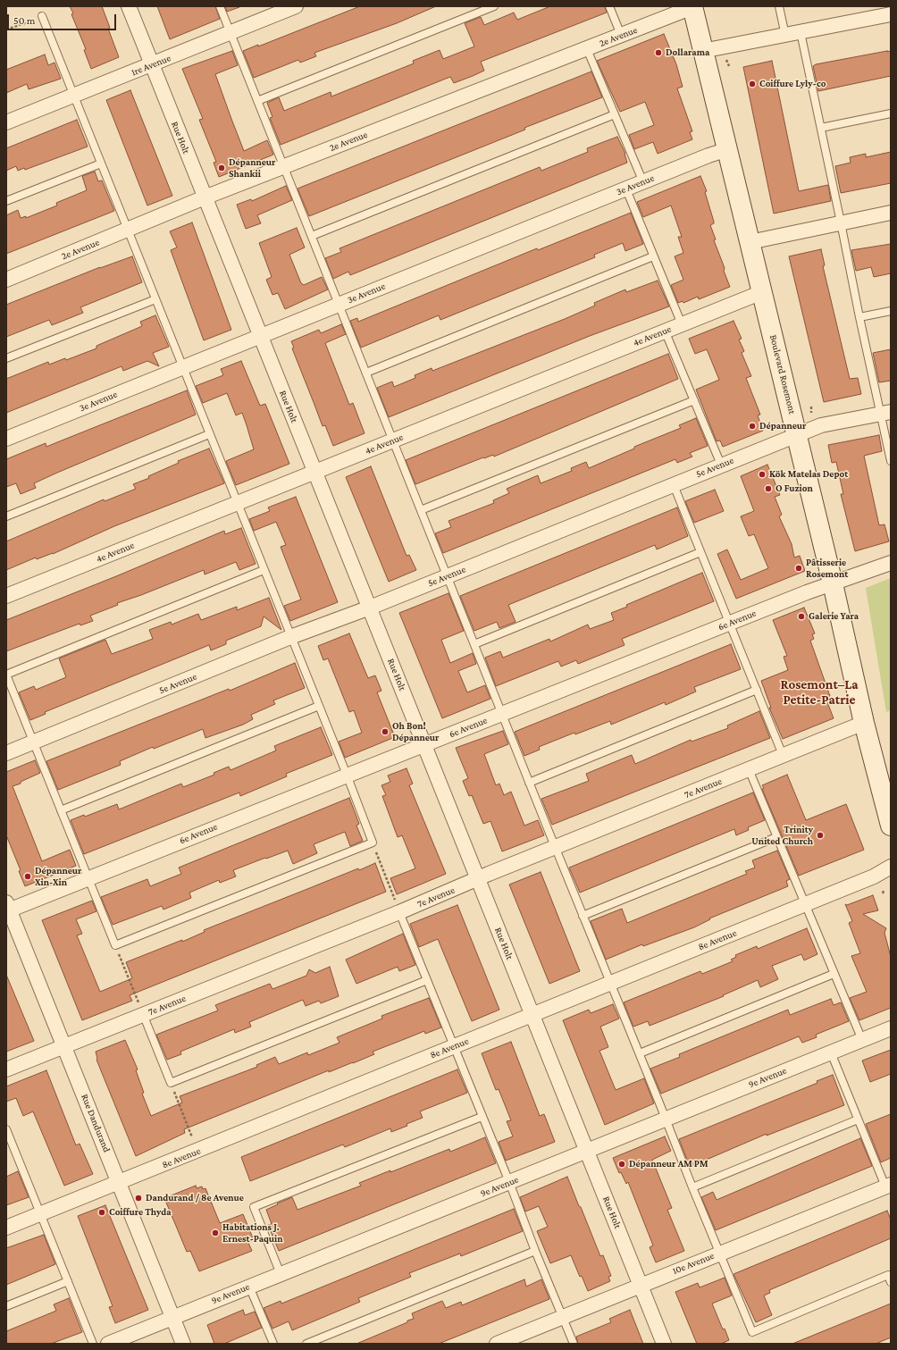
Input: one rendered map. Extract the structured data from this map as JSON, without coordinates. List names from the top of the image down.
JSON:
{
  "streets": {
    "main road": ["Boulevard Rosemont"],
    "street": [
      "2e Avenue",
      "1re Avenue",
      "Rue Holt",
      "3e Avenue",
      "4e Avenue",
      "5e Avenue",
      "6e Avenue",
      "7e Avenue",
      "8e Avenue",
      "9e Avenue",
      "Rue Dandurand",
      "10e Avenue"
    ]
  },
  "crossings": [
    ["2e Avenue", "Rue Holt"],
    ["2e Avenue", "Boulevard Rosemont"],
    ["1re Avenue", "Rue Holt"],
    ["Rue Holt", "3e Avenue"],
    ["Rue Holt", "4e Avenue"],
    ["Rue Holt", "5e Avenue"],
    ["Rue Holt", "6e Avenue"],
    ["Rue Holt", "7e Avenue"],
    ["Rue Holt", "8e Avenue"],
    ["Rue Holt", "9e Avenue"],
    ["Rue Holt", "10e Avenue"],
    ["3e Avenue", "Boulevard Rosemont"],
    ["4e Avenue", "Boulevard Rosemont"],
    ["Boulevard Rosemont", "5e Avenue"],
    ["Boulevard Rosemont", "6e Avenue"],
    ["Boulevard Rosemont", "7e Avenue"],
    ["6e Avenue", "Rue Dandurand"],
    ["7e Avenue", "Rue Dandurand"],
    ["8e Avenue", "Rue Dandurand"],
    ["9e Avenue", "Rue Dandurand"]
  ],
  "districts": ["Rosemont–La Petite-Patrie"],
  "places": [
    "Dollarama",
    "Coiffure Lyly-co",
    "Dépanneur Shankii",
    "Dépanneur",
    "Kök Matelas Depot",
    "O Fuzion",
    "Pâtisserie Rosemont",
    "Galerie Yara",
    "Oh Bon! Dépanneur",
    "Trinity United Church",
    "Dépanneur Xin-Xin",
    "Dépanneur AM PM",
    "Dandurand / 8e Avenue",
    "Coiffure Thyda",
    "Habitations J. Ernest-Paquin"
  ],
  "scale_bar": "50 m"
}
